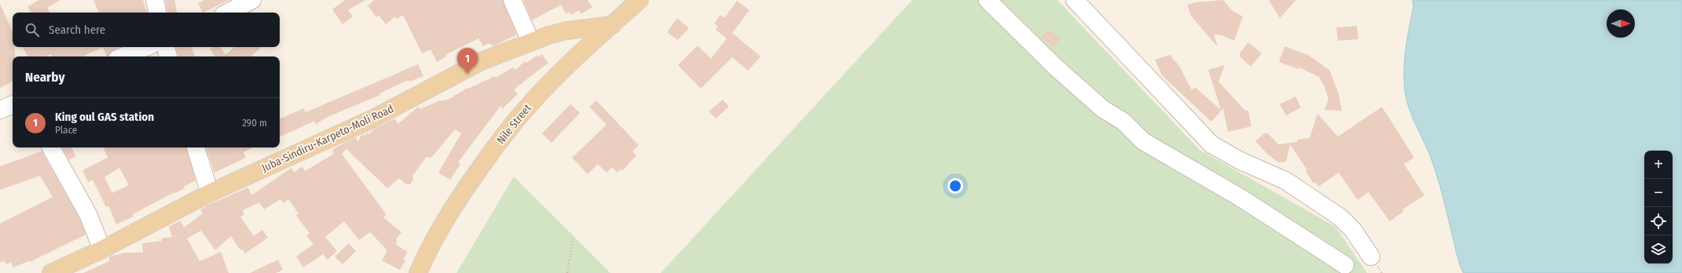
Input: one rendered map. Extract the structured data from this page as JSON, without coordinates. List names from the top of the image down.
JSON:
{
  "streets": {
    "main road": ["Nile Street", "Juba-Sindiru-Karpeto-Moli Road"]
  },
  "crossings": [
    ["Nile Street", "Juba-Sindiru-Karpeto-Moli Road"]
  ],
  "north": "right",
  "page": {
    "search": "Search here",
    "pins": "1",
    "heading": "Nearby",
    "list": [
      {
        "mark": "1",
        "name": "King oul GAS station",
        "note": "Place",
        "value": "290 m"
      }
    ],
    "map_buttons": ["+", "−"]
  }
}
